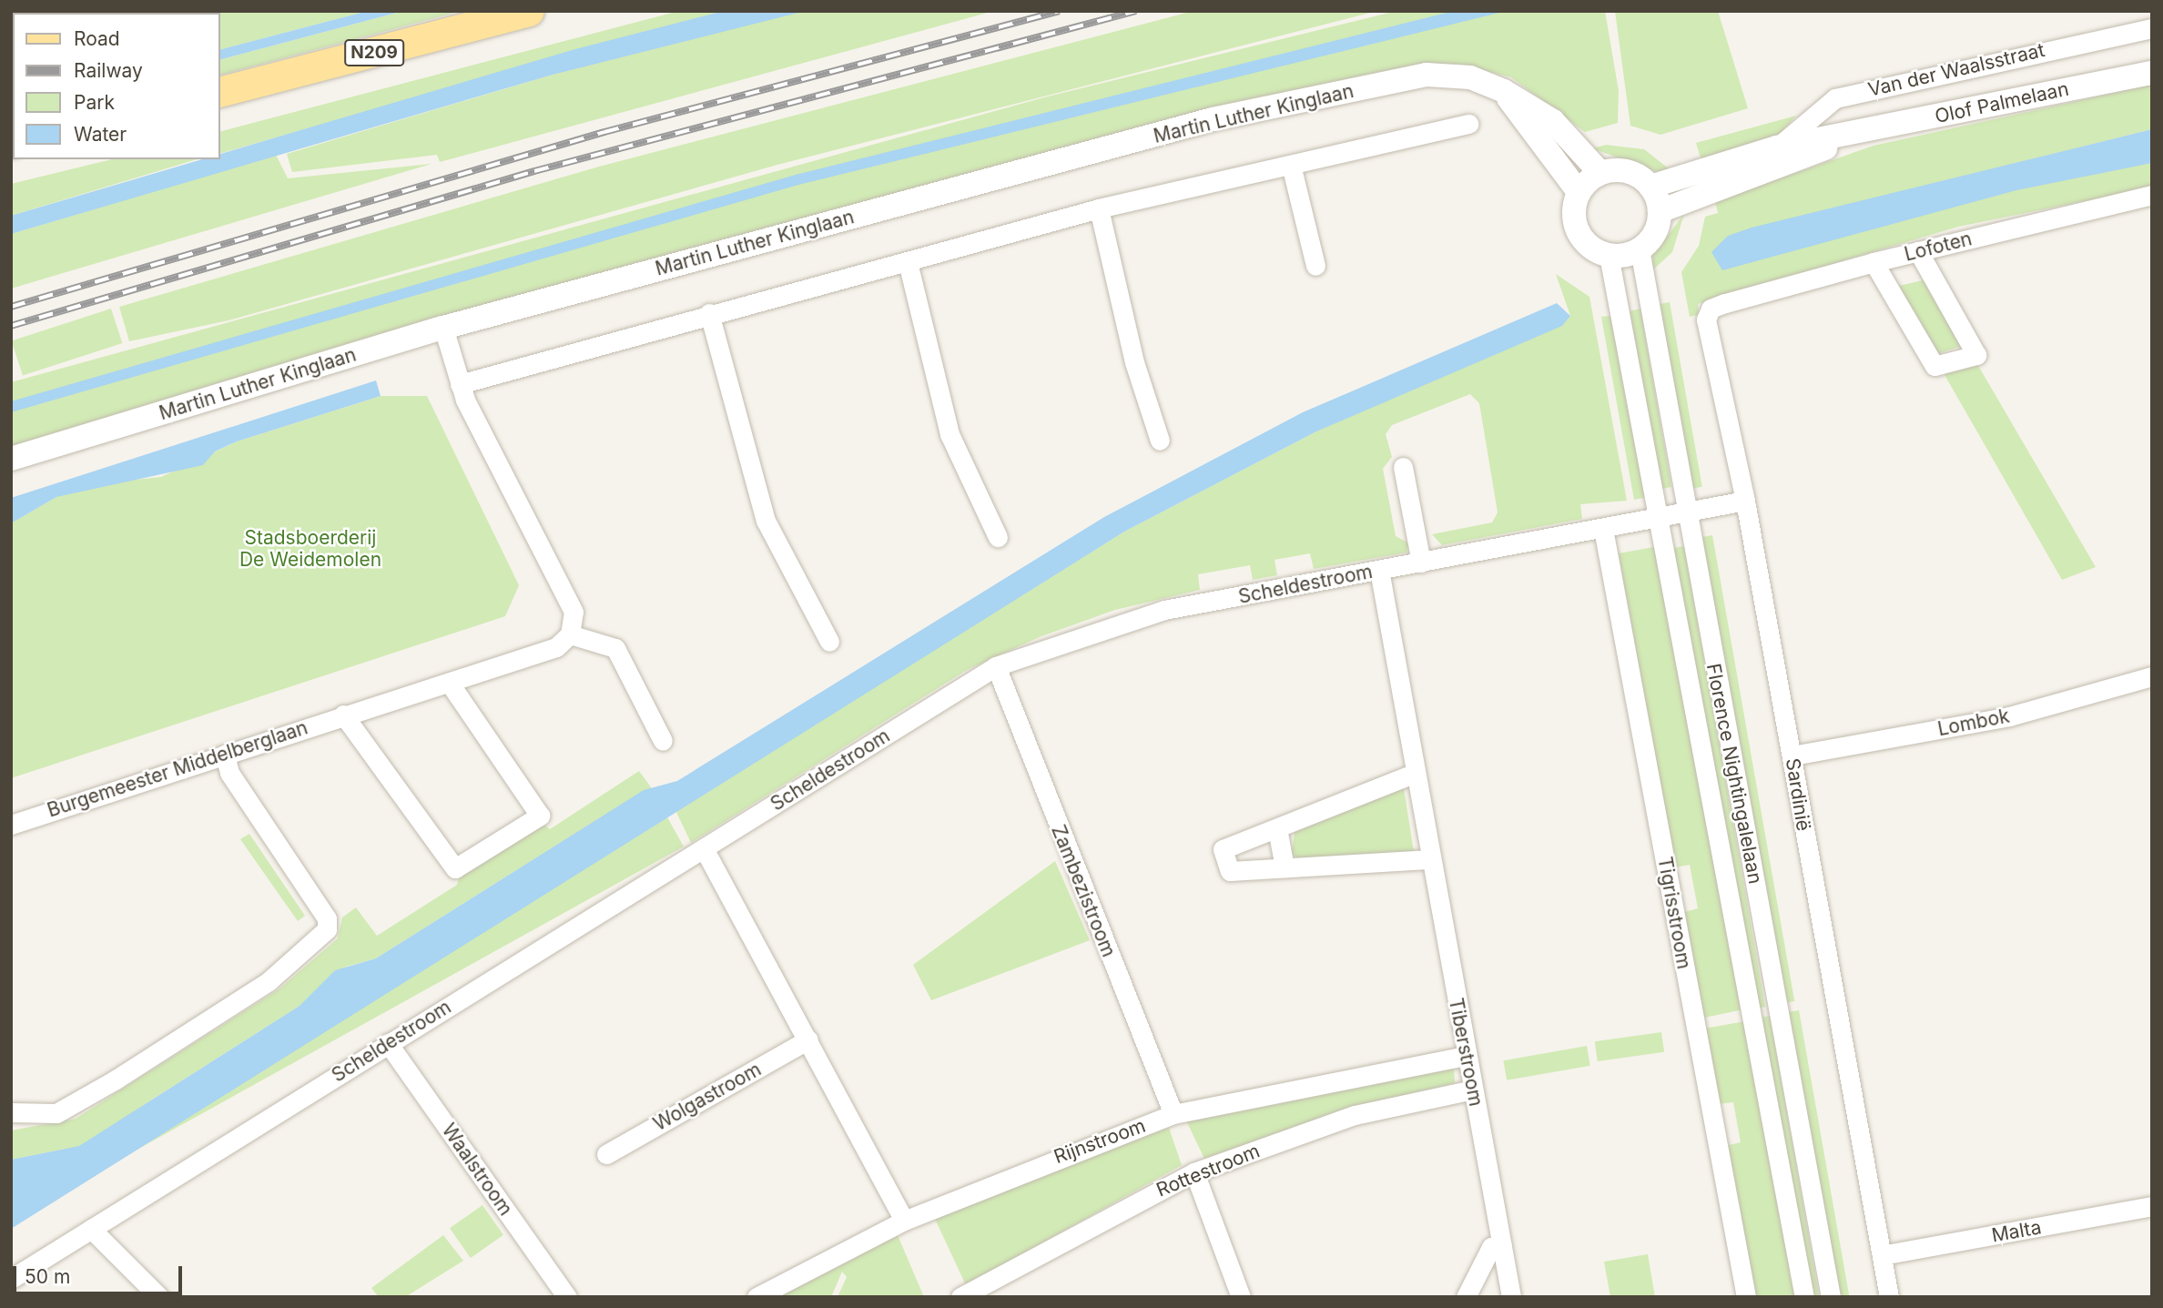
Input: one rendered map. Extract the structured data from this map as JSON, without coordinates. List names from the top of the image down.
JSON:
{
  "streets": {
    "main road": ["N209"],
    "street": [
      "Van der Waalsstraat",
      "Olof Palmelaan",
      "Martin Luther Kinglaan",
      "Lofoten",
      "Scheldestroom",
      "Lombok",
      "Burgemeester Middelberglaan",
      "Florence Nightingalelaan",
      "Sardinië",
      "Zambezistroom",
      "Tigrisstroom",
      "Tiberstroom",
      "Wolgastroom",
      "Rijnstroom",
      "Waalstroom",
      "Rottestroom",
      "Malta"
    ]
  },
  "crossings": [
    ["Van der Waalsstraat", "Olof Palmelaan"],
    ["Olof Palmelaan", "Martin Luther Kinglaan"],
    ["Olof Palmelaan", "Florence Nightingalelaan"],
    ["Martin Luther Kinglaan", "Florence Nightingalelaan"],
    ["Lofoten", "Sardinië"],
    ["Scheldestroom", "Florence Nightingalelaan"],
    ["Scheldestroom", "Sardinië"],
    ["Scheldestroom", "Zambezistroom"],
    ["Scheldestroom", "Tigrisstroom"],
    ["Scheldestroom", "Tiberstroom"],
    ["Scheldestroom", "Waalstroom"],
    ["Lombok", "Sardinië"],
    ["Sardinië", "Malta"],
    ["Zambezistroom", "Rijnstroom"],
    ["Tiberstroom", "Rijnstroom"],
    ["Tiberstroom", "Rottestroom"]
  ],
  "parks": ["Stadsboerderij De Weidemolen"],
  "legend": [
    "Road",
    "Railway",
    "Park",
    "Water"
  ],
  "scale_bar": "50 m"
}
